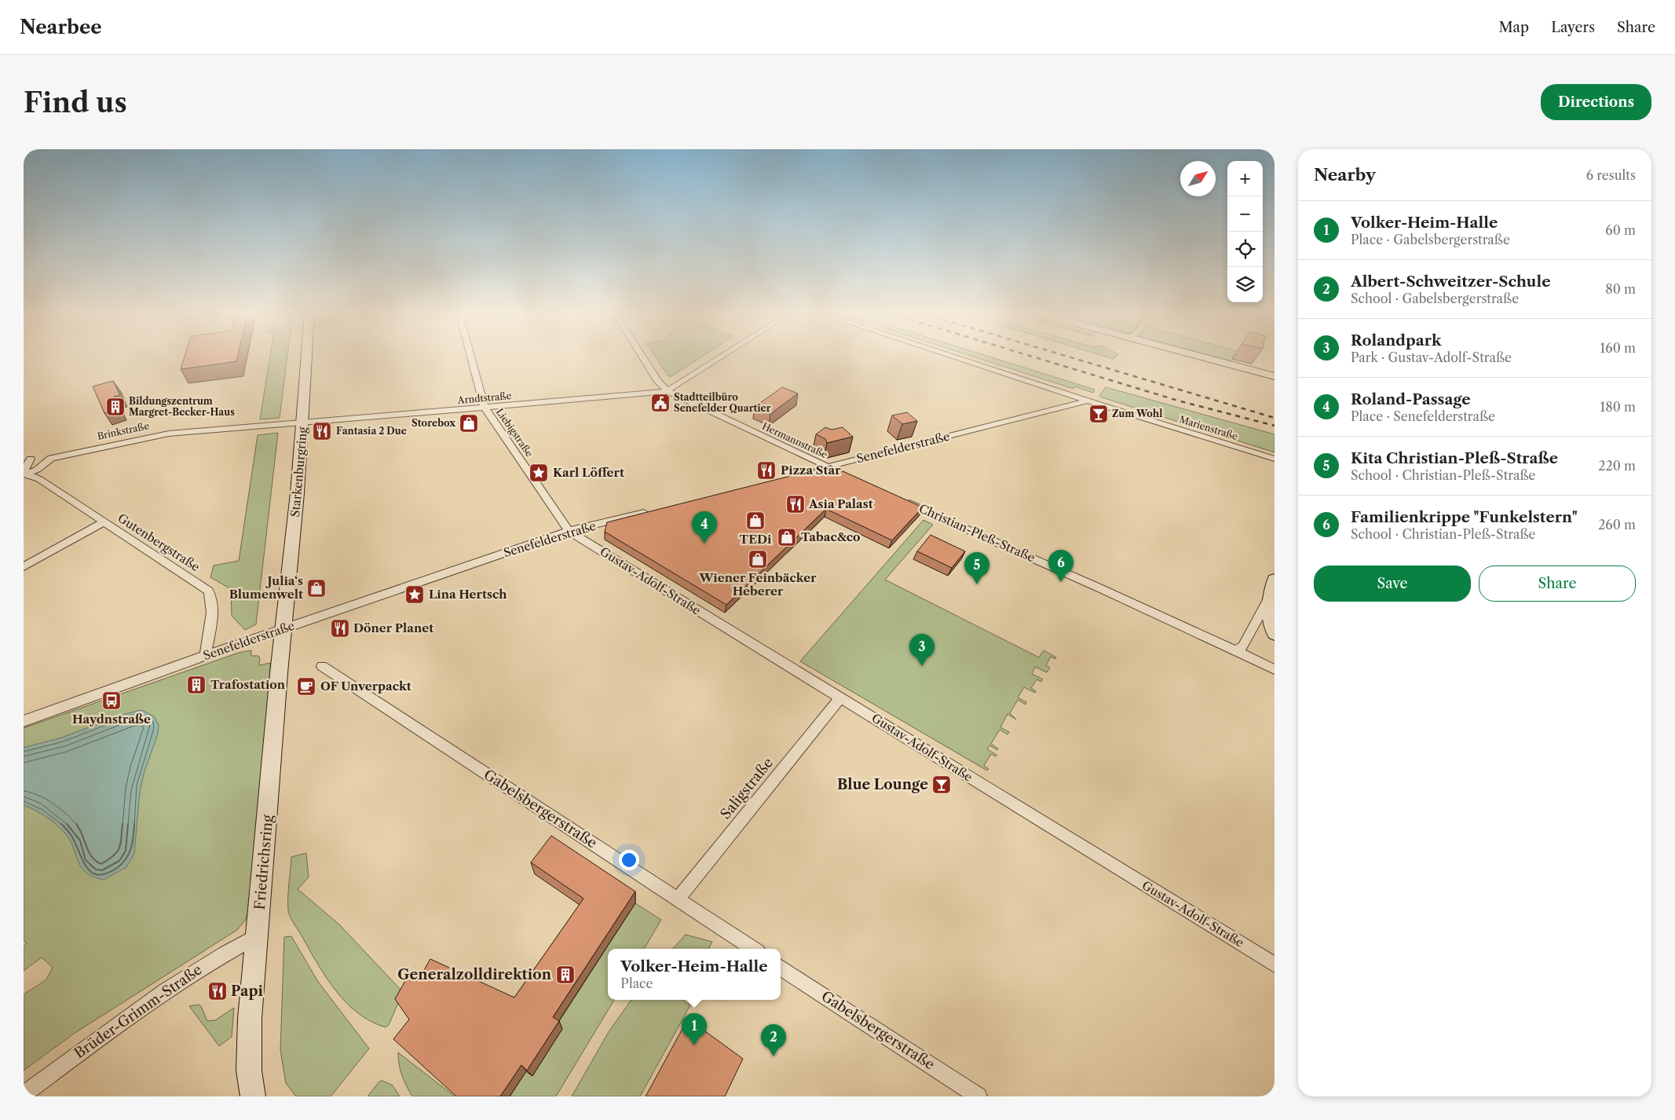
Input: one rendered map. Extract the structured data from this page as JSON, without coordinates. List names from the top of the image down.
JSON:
{
  "streets": {
    "street": [
      "Arndtstraße",
      "Marienstraße",
      "Brinkstraße",
      "Liebigstraße",
      "Hermannstraße",
      "Senefelderstraße",
      "Starkenburgring",
      "Christian-Pleß-Straße",
      "Gutenbergstraße",
      "Gustav-Adolf-Straße",
      "Saligstraße",
      "Gabelsbergerstraße",
      "Friedrichsring",
      "Brüder-Grimm-Straße"
    ]
  },
  "crossings": [
    ["Arndtstraße", "Brinkstraße"],
    ["Arndtstraße", "Liebigstraße"],
    ["Arndtstraße", "Hermannstraße"],
    ["Arndtstraße", "Starkenburgring"],
    ["Marienstraße", "Senefelderstraße"],
    ["Brinkstraße", "Starkenburgring"],
    ["Brinkstraße", "Gutenbergstraße"],
    ["Liebigstraße", "Senefelderstraße"],
    ["Liebigstraße", "Gustav-Adolf-Straße"],
    ["Hermannstraße", "Senefelderstraße"],
    ["Senefelderstraße", "Starkenburgring"],
    ["Senefelderstraße", "Gutenbergstraße"],
    ["Senefelderstraße", "Gustav-Adolf-Straße"],
    ["Senefelderstraße", "Friedrichsring"],
    ["Starkenburgring", "Friedrichsring"],
    ["Gustav-Adolf-Straße", "Saligstraße"],
    ["Saligstraße", "Gabelsbergerstraße"],
    ["Friedrichsring", "Brüder-Grimm-Straße"]
  ],
  "places": {
    "public building": ["Stadtteilbüro Senefelder Quartier"],
    "building": ["Bildungszentrum Margret-Becker-Haus", "Trafostation", "Generalzolldirektion"],
    "bar": ["Zum Wohl", "Blue Lounge"],
    "shop": [
      "Storebox",
      "TEDi",
      "Tabac&co",
      "Wiener Feinbäcker Heberer",
      "Julia‘s Blumenwelt"
    ],
    "restaurant": [
      "Fantasia 2 Due",
      "Pizza Star",
      "Asia Palast",
      "Döner Planet",
      "Papi"
    ],
    "place": ["Karl Löffert", "Lina Hertsch"],
    "cafe": ["OF Unverpackt"],
    "bus stop": ["Haydnstraße"]
  },
  "north": "top right",
  "page": {
    "header": "Nearbee",
    "nav": ["Map", "Layers", "Share"],
    "buttons": [
      "Directions",
      ["Save", "Share"]
    ],
    "title": "Find us",
    "heading": ["Nearby", "6 results"],
    "map_buttons": ["+", "−"],
    "list": [
      {
        "mark": "1",
        "name": "Volker-Heim-Halle",
        "note": "Place · Gabelsbergerstraße",
        "value": "60 m"
      },
      {
        "mark": "2",
        "name": "Albert-Schweitzer-Schule",
        "note": "School · Gabelsbergerstraße",
        "value": "80 m"
      },
      {
        "mark": "3",
        "name": "Rolandpark",
        "note": "Park · Gustav-Adolf-Straße",
        "value": "160 m"
      },
      {
        "mark": "4",
        "name": "Roland-Passage",
        "note": "Place · Senefelderstraße",
        "value": "180 m"
      },
      {
        "mark": "5",
        "name": "Kita Christian-Pleß-Straße",
        "note": "School · Christian-Pleß-Straße",
        "value": "220 m"
      },
      {
        "mark": "6",
        "name": "Familienkrippe \"Funkelstern\"",
        "note": "School · Christian-Pleß-Straße",
        "value": "260 m"
      }
    ],
    "pins": [
      "4",
      "6",
      "5",
      "3",
      "1",
      "2"
    ],
    "popup": ["Volker-Heim-Halle", "Place"]
  }
}
